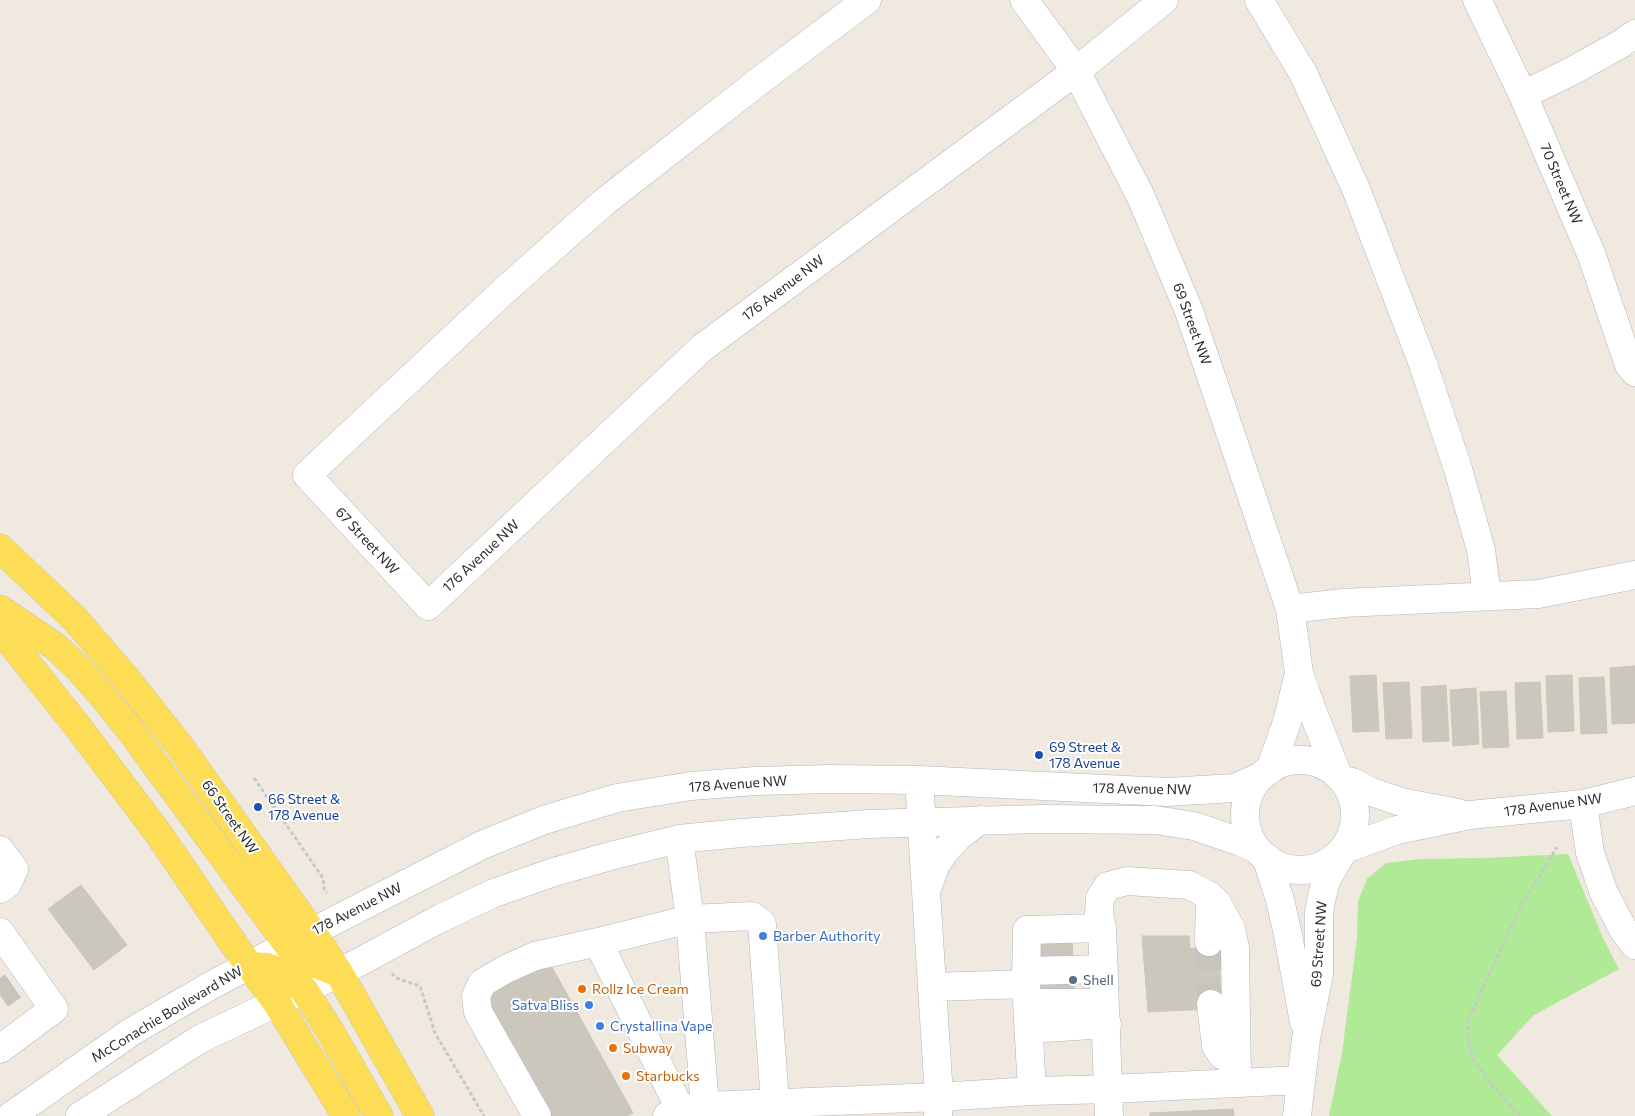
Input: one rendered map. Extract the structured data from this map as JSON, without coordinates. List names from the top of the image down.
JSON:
{
  "streets": {
    "main road": ["66 Street NW"],
    "street": [
      "70 Street NW",
      "176 Avenue NW",
      "69 Street NW",
      "67 Street NW",
      "178 Avenue NW",
      "McConachie Boulevard NW"
    ]
  },
  "crossings": [
    ["176 Avenue NW", "69 Street NW"],
    ["176 Avenue NW", "67 Street NW"],
    ["69 Street NW", "178 Avenue NW"],
    ["178 Avenue NW", "66 Street NW"],
    ["178 Avenue NW", "McConachie Boulevard NW"]
  ],
  "places": [
    "69 Street & 178 Avenue",
    "66 Street & 178 Avenue",
    "Barber Authority",
    "Shell",
    "Rollz Ice Cream",
    "Satva Bliss",
    "Crystallina Vape",
    "Subway",
    "Starbucks"
  ]
}
